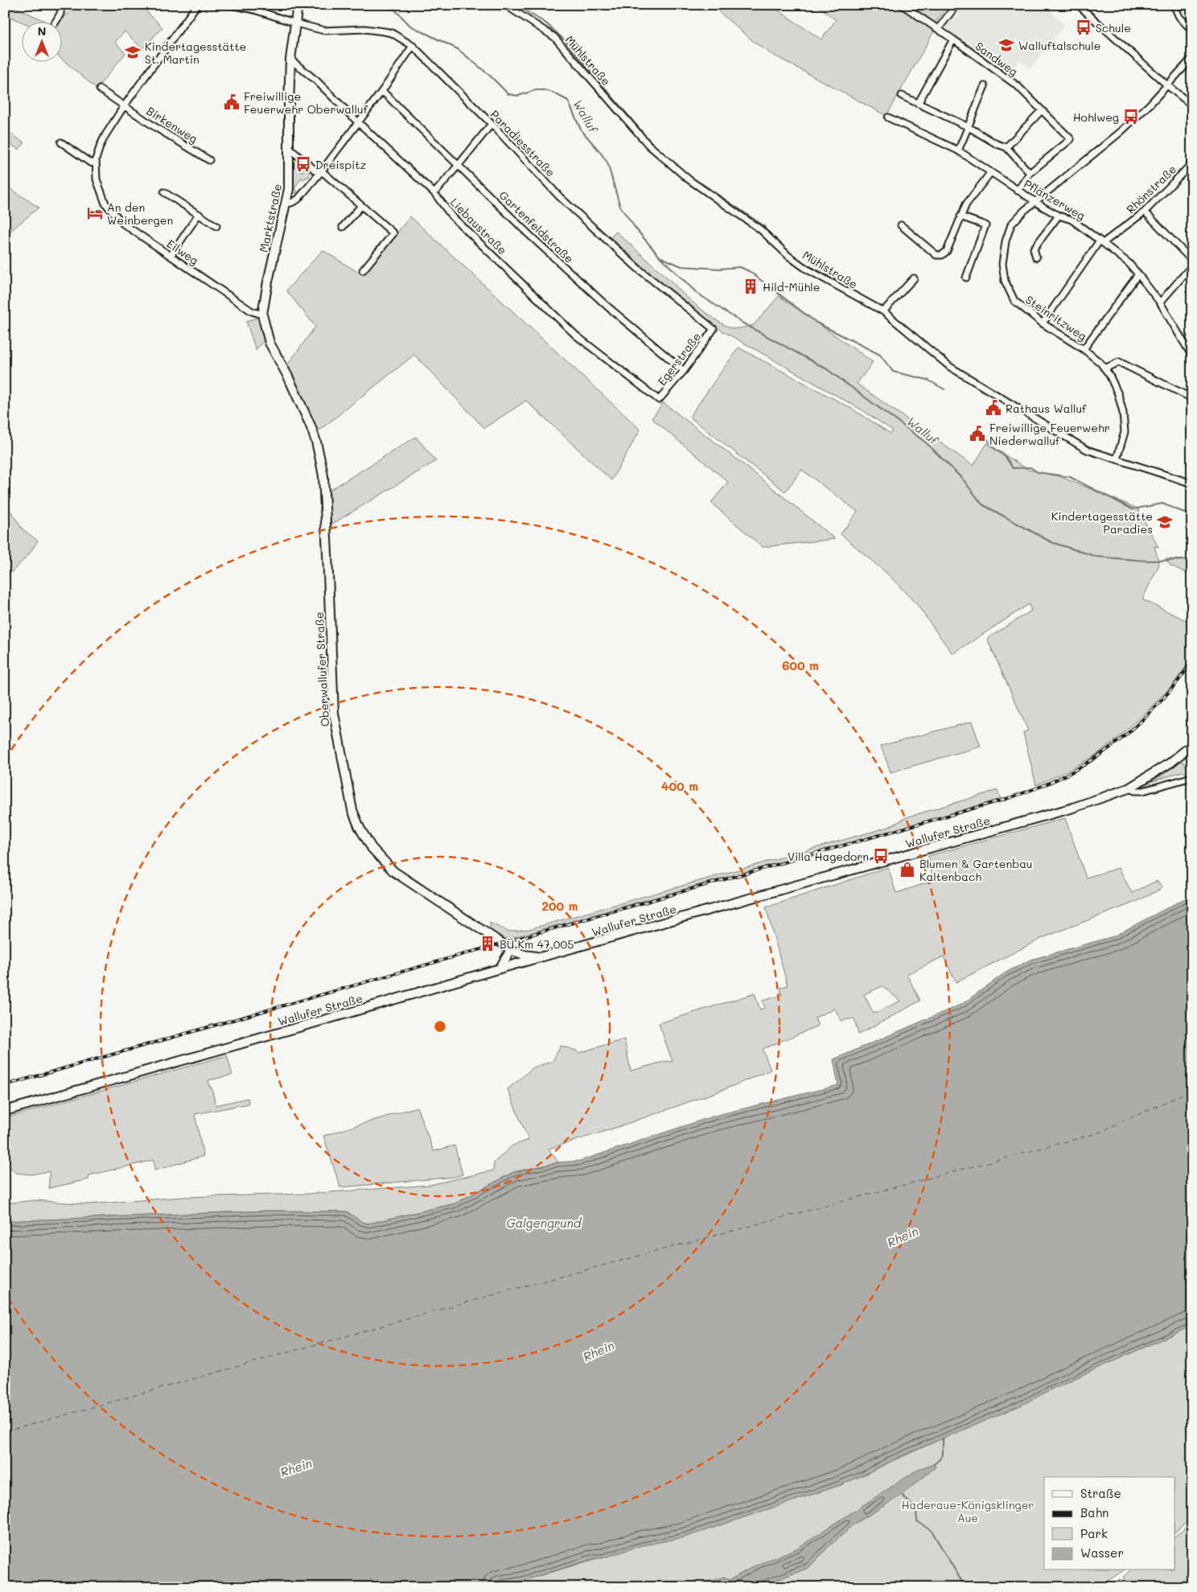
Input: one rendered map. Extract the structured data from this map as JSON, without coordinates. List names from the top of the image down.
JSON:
{
  "streets": {
    "street": [
      "Sandweg",
      "Mühlstraße",
      "Birkenweg",
      "Paradiesstraße",
      "Rhönstraße",
      "Pflänzerweg",
      "Marktstraße",
      "Liebaustraße",
      "Gartenfeldstraße",
      "Eilweg",
      "Steinritzweg",
      "Egerstraße",
      "Oberwallufer Straße",
      "Wallufer Straße"
    ]
  },
  "crossings": [
    ["Mühlstraße", "Steinritzweg"],
    ["Birkenweg", "Eilweg"],
    ["Paradiesstraße", "Marktstraße"],
    ["Paradiesstraße", "Egerstraße"],
    ["Rhönstraße", "Pflänzerweg"],
    ["Rhönstraße", "Steinritzweg"],
    ["Pflänzerweg", "Steinritzweg"],
    ["Marktstraße", "Liebaustraße"],
    ["Marktstraße", "Eilweg"],
    ["Marktstraße", "Oberwallufer Straße"],
    ["Liebaustraße", "Egerstraße"],
    ["Gartenfeldstraße", "Egerstraße"],
    ["Oberwallufer Straße", "Wallufer Straße"]
  ],
  "water": ["Walluf", "Galgengrund", "Rhein"],
  "parks": ["Haderaue-Königsklinger Aue"],
  "places": {
    "bus stop": [
      "Schule",
      "Hohlweg",
      "Dreispitz",
      "Villa Hagedorn"
    ],
    "school or university": ["Walluftalschule", "Kindertagesstätte St. Martin", "Kindertagesstätte Paradies"],
    "public building": ["Freiwillige Feuerwehr Oberwalluf", "Rathaus Walluf", "Freiwillige Feuerwehr Niederwalluf"],
    "hotel": ["An den Weinbergen"],
    "building": ["Hild-Mühle", "BÜ Km 47,005"],
    "shop": ["Blumen & Gartenbau Kaltenbach"]
  },
  "legend": [
    "Straße",
    "Bahn",
    "Park",
    "Wasser"
  ],
  "north": "top",
  "rings": ["600 m", "400 m", "200 m"]
}
